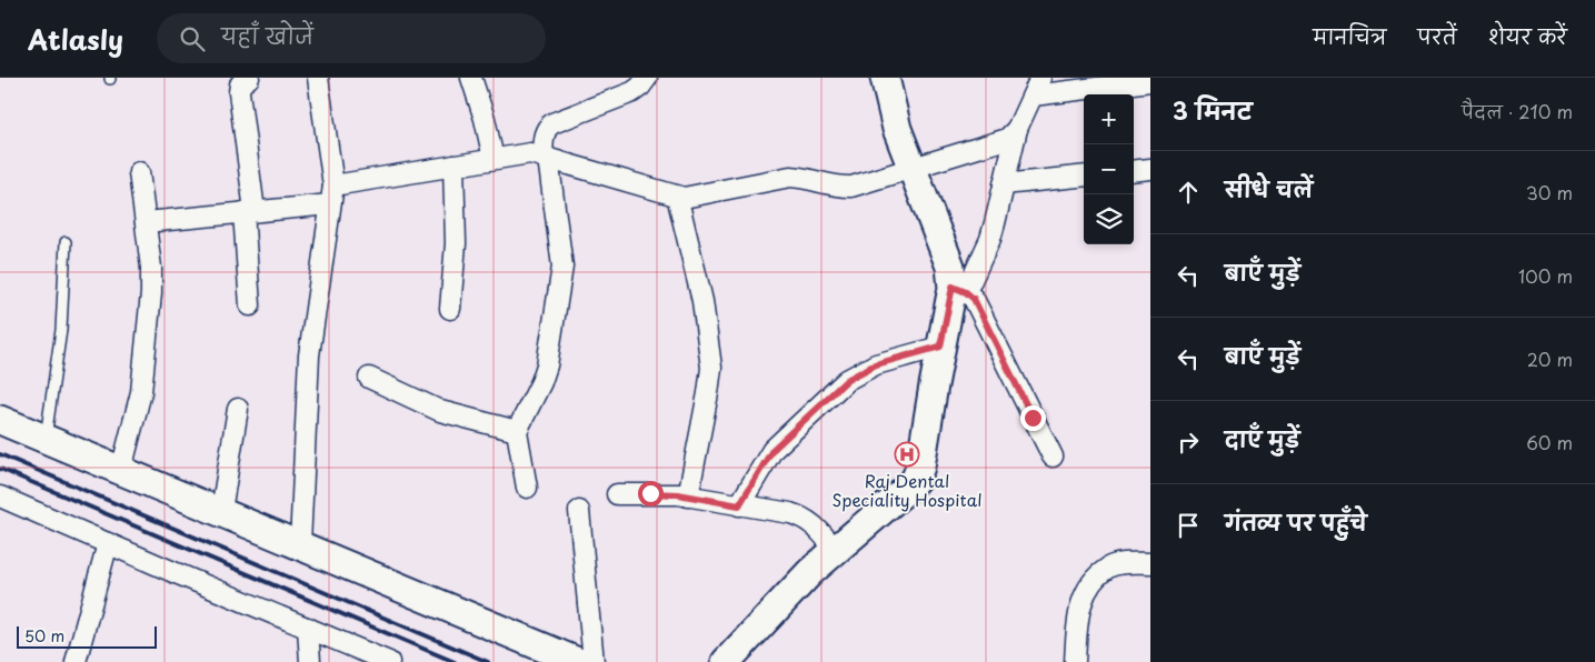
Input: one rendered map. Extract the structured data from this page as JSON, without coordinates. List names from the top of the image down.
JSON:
{
  "places": {
    "hospital": ["Raj Dental Speciality Hospital"]
  },
  "scale_bar": "50 m",
  "page": {
    "header": "Atlasly",
    "search": "यहाँ खोजें",
    "nav": ["मानचित्र", "परतें", "शेयर करें"],
    "heading": ["3 मिनट", "पैदल · 210 m"],
    "map_buttons": ["+", "−"],
    "list": [
      ["सीधे चलें", "30 m"],
      ["बाएँ मुड़ें", "100 m"],
      ["बाएँ मुड़ें", "20 m"],
      ["दाएँ मुड़ें", "60 m"],
      "गंतव्य पर पहुँचे"
    ],
    "scale": "50 m"
  }
}
